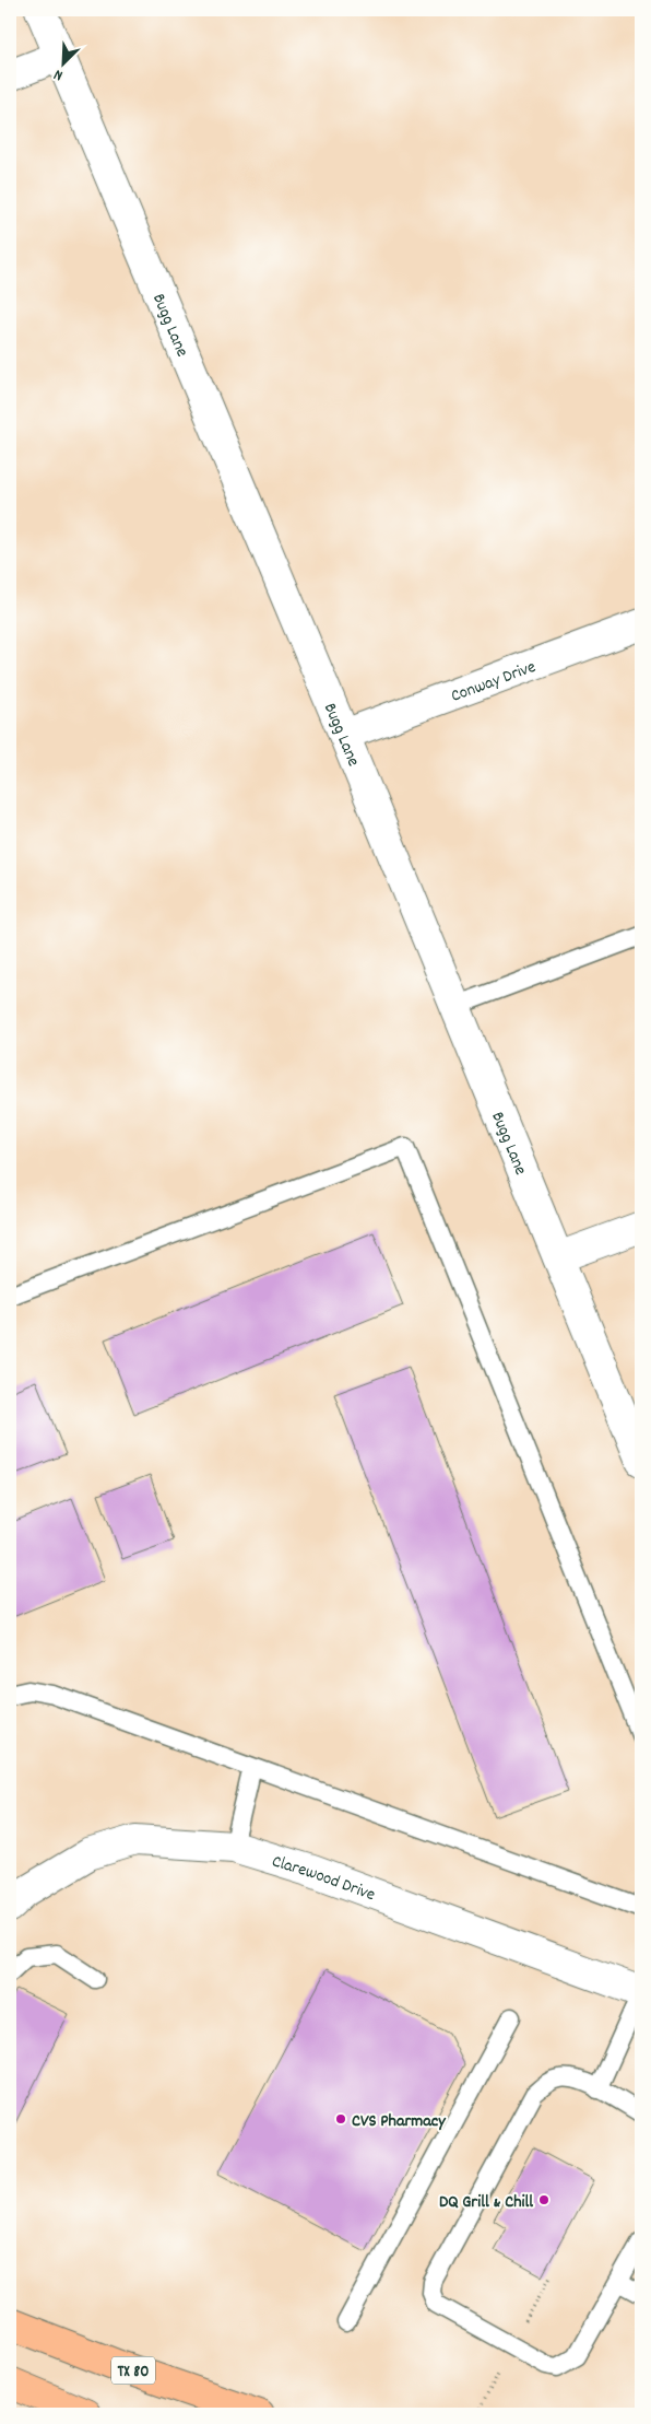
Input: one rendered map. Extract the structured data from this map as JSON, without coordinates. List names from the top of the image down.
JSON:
{
  "streets": {
    "main road": ["TX 80"],
    "street": ["Bugg Lane", "Conway Drive", "Clarewood Drive"]
  },
  "crossings": [
    ["Bugg Lane", "Conway Drive"]
  ],
  "places": ["CVS Pharmacy", "DQ Grill & Chill"],
  "north": "bottom left"
}
